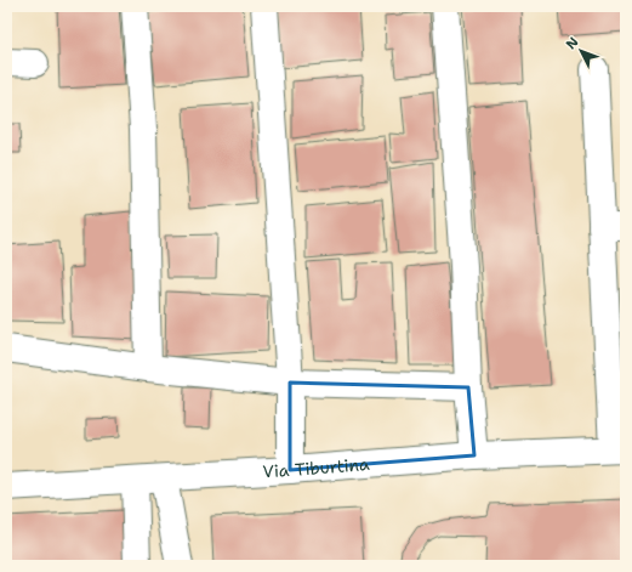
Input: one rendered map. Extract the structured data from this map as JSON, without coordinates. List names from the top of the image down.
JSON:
{
  "streets": {
    "street": ["Via Tiburtina"]
  },
  "north": "top left"
}
